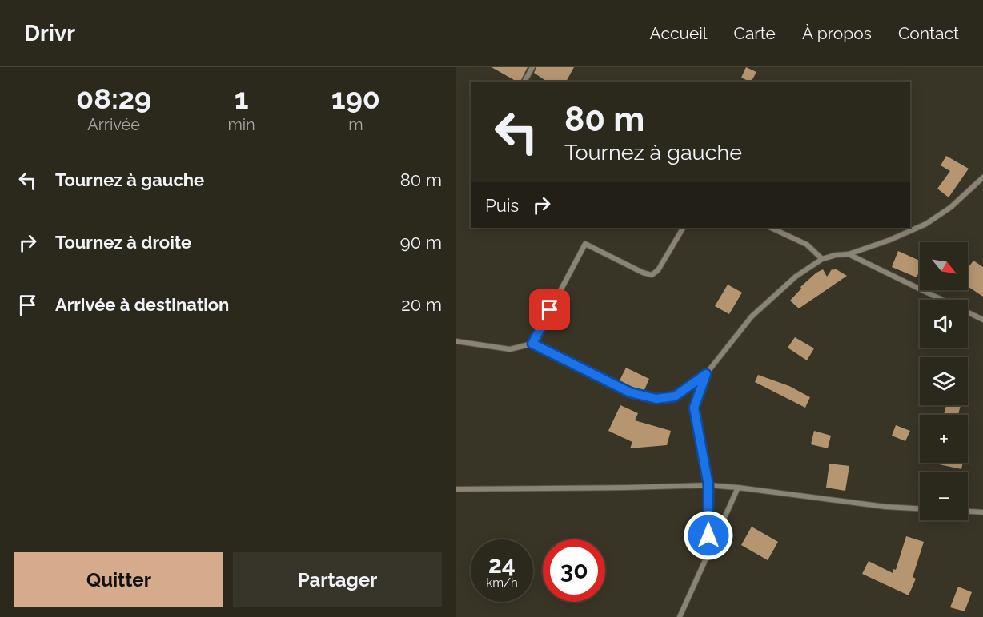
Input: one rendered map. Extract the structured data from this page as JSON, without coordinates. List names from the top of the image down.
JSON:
{
  "north": "bottom right",
  "page": {
    "header": "Drivr",
    "nav": [
      "Accueil",
      "Carte",
      "À propos",
      "Contact"
    ],
    "eta": [
      "08:29",
      "Arrivée",
      "1",
      "min",
      "190",
      "m"
    ],
    "turn": ["80 m", "Tournez à gauche"],
    "list": [
      {
        "name": "Tournez à gauche",
        "value": "80 m"
      },
      {
        "name": "Tournez à droite",
        "value": "90 m"
      },
      {
        "name": "Arrivée à destination",
        "value": "20 m"
      }
    ],
    "then": "Puis",
    "map_buttons": ["+", "−"],
    "speed": "24 km/h",
    "limit": "30",
    "buttons": ["Quitter", "Partager"]
  }
}
